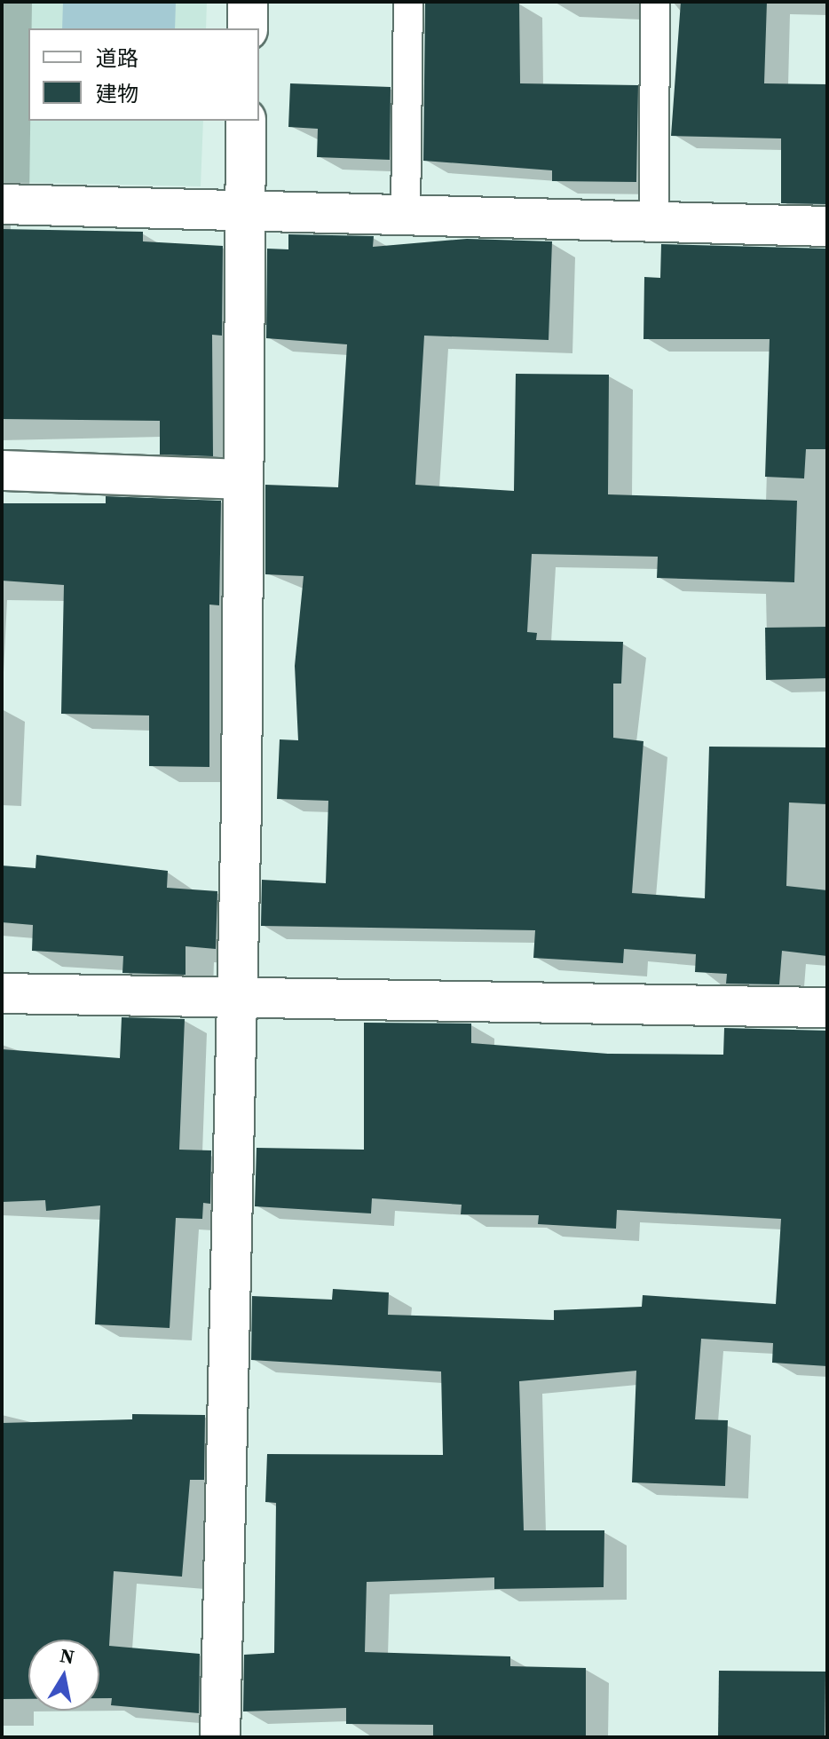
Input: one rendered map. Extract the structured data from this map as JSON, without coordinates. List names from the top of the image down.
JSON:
{
  "legend": ["道路", "建物"],
  "north": "top"
}
